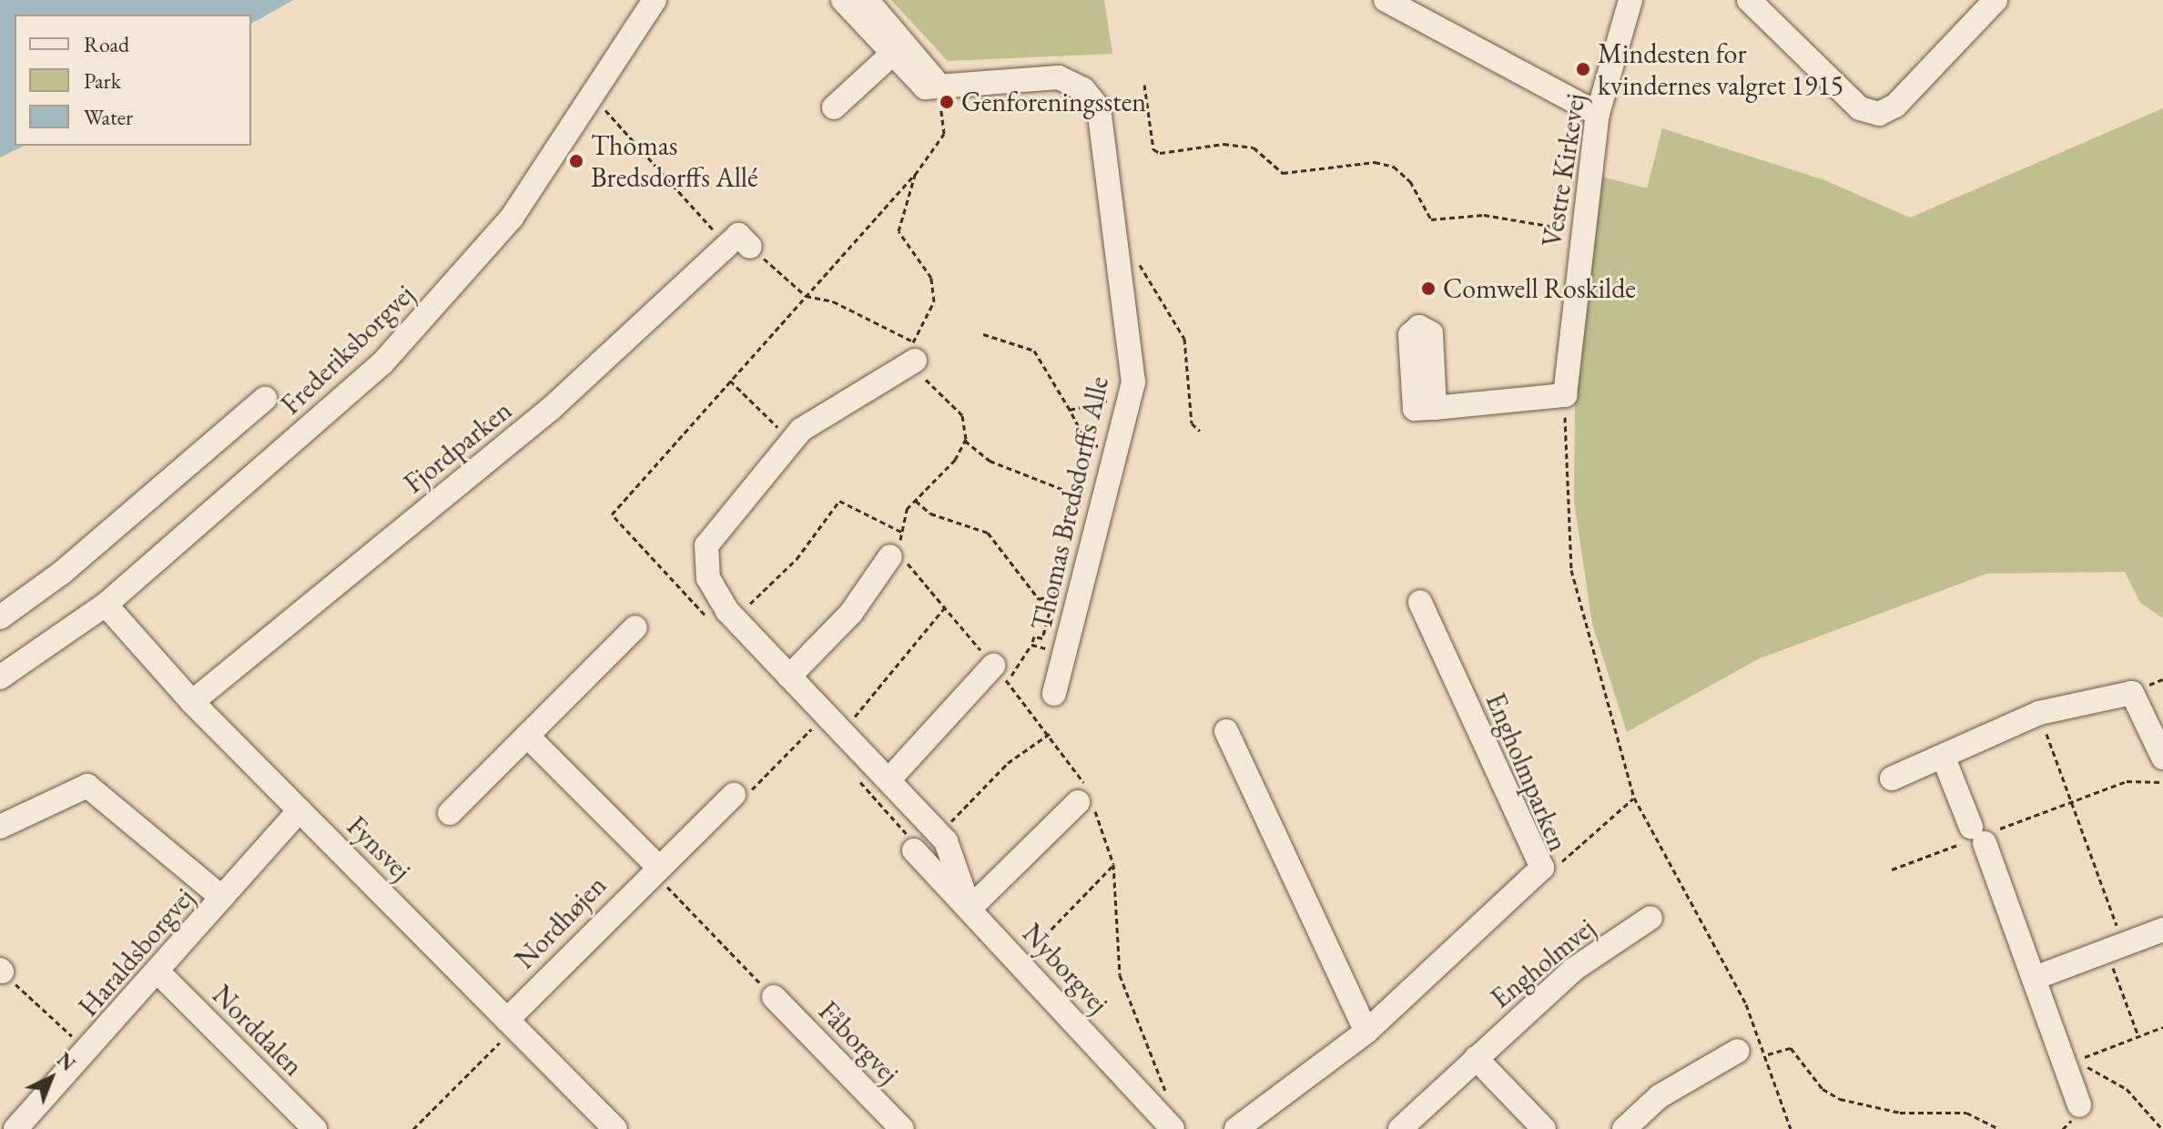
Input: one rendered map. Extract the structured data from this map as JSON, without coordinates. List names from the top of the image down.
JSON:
{
  "streets": {
    "street": [
      "Vestre Kirkevej",
      "Frederiksborgvej",
      "Fjordparken",
      "Thomas Bredsdorffs Alle",
      "Engholmparken",
      "Fynsvej",
      "Nordhøjen",
      "Haraldsborgvej",
      "Engholmvej",
      "Nyborgvej",
      "Norddalen",
      "Fåborgvej"
    ]
  },
  "crossings": [
    ["Frederiksborgvej", "Fynsvej"],
    ["Fjordparken", "Fynsvej"],
    ["Fynsvej", "Nordhøjen"],
    ["Fynsvej", "Haraldsborgvej"],
    ["Haraldsborgvej", "Norddalen"]
  ],
  "places": [
    "Mindesten for kvindernes valgret 1915",
    "Genforeningssten",
    "Thomas Bredsdorffs Allé",
    "Comwell Roskilde"
  ],
  "legend": ["Road", "Park", "Water"],
  "north": "top right"
}
